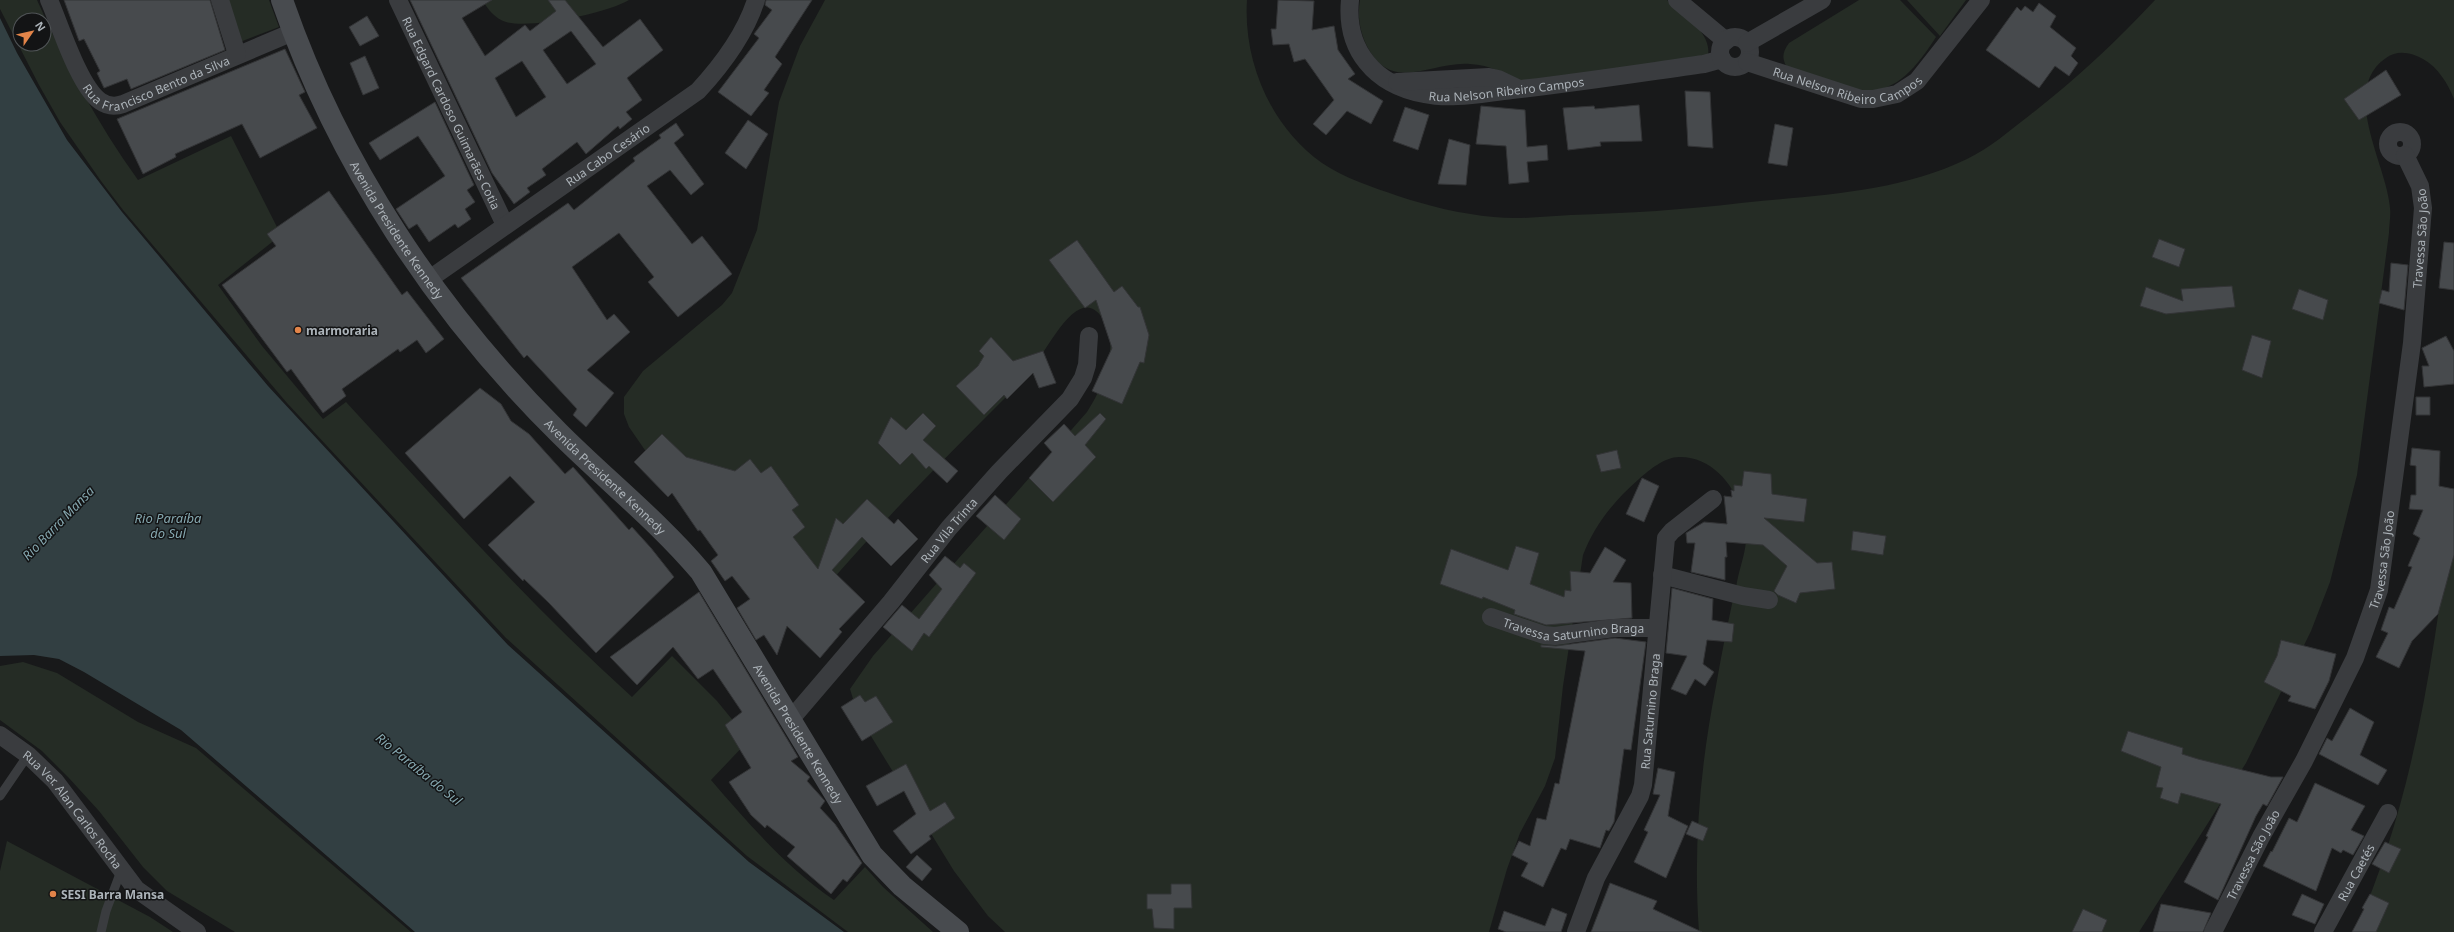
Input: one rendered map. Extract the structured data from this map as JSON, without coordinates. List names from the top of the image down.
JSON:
{
  "streets": {
    "main road": ["Avenida Presidente Kennedy"],
    "street": [
      "Rua Francisco Bento da Silva",
      "Rua Nelson Ribeiro Campos",
      "Rua Edgard Cardoso Guimarães Cotia",
      "Rua Cabo Cesário",
      "Travessa São João",
      "Rua Vila Trinta",
      "Travessa Saturnino Braga",
      "Rua Saturnino Braga",
      "Rua Ver. Alan Carlos Rocha",
      "Rua Caetés"
    ]
  },
  "crossings": [
    ["Rua Francisco Bento da Silva", "Avenida Presidente Kennedy"],
    ["Rua Edgard Cardoso Guimarães Cotia", "Rua Cabo Cesário"],
    ["Rua Cabo Cesário", "Avenida Presidente Kennedy"],
    ["Avenida Presidente Kennedy", "Rua Vila Trinta"],
    ["Travessa Saturnino Braga", "Rua Saturnino Braga"]
  ],
  "water": ["Rio Paraíba do Sul", "Rio Barra Mansa"],
  "places": ["marmoraria", "SESI Barra Mansa"],
  "north": "top right"
}
